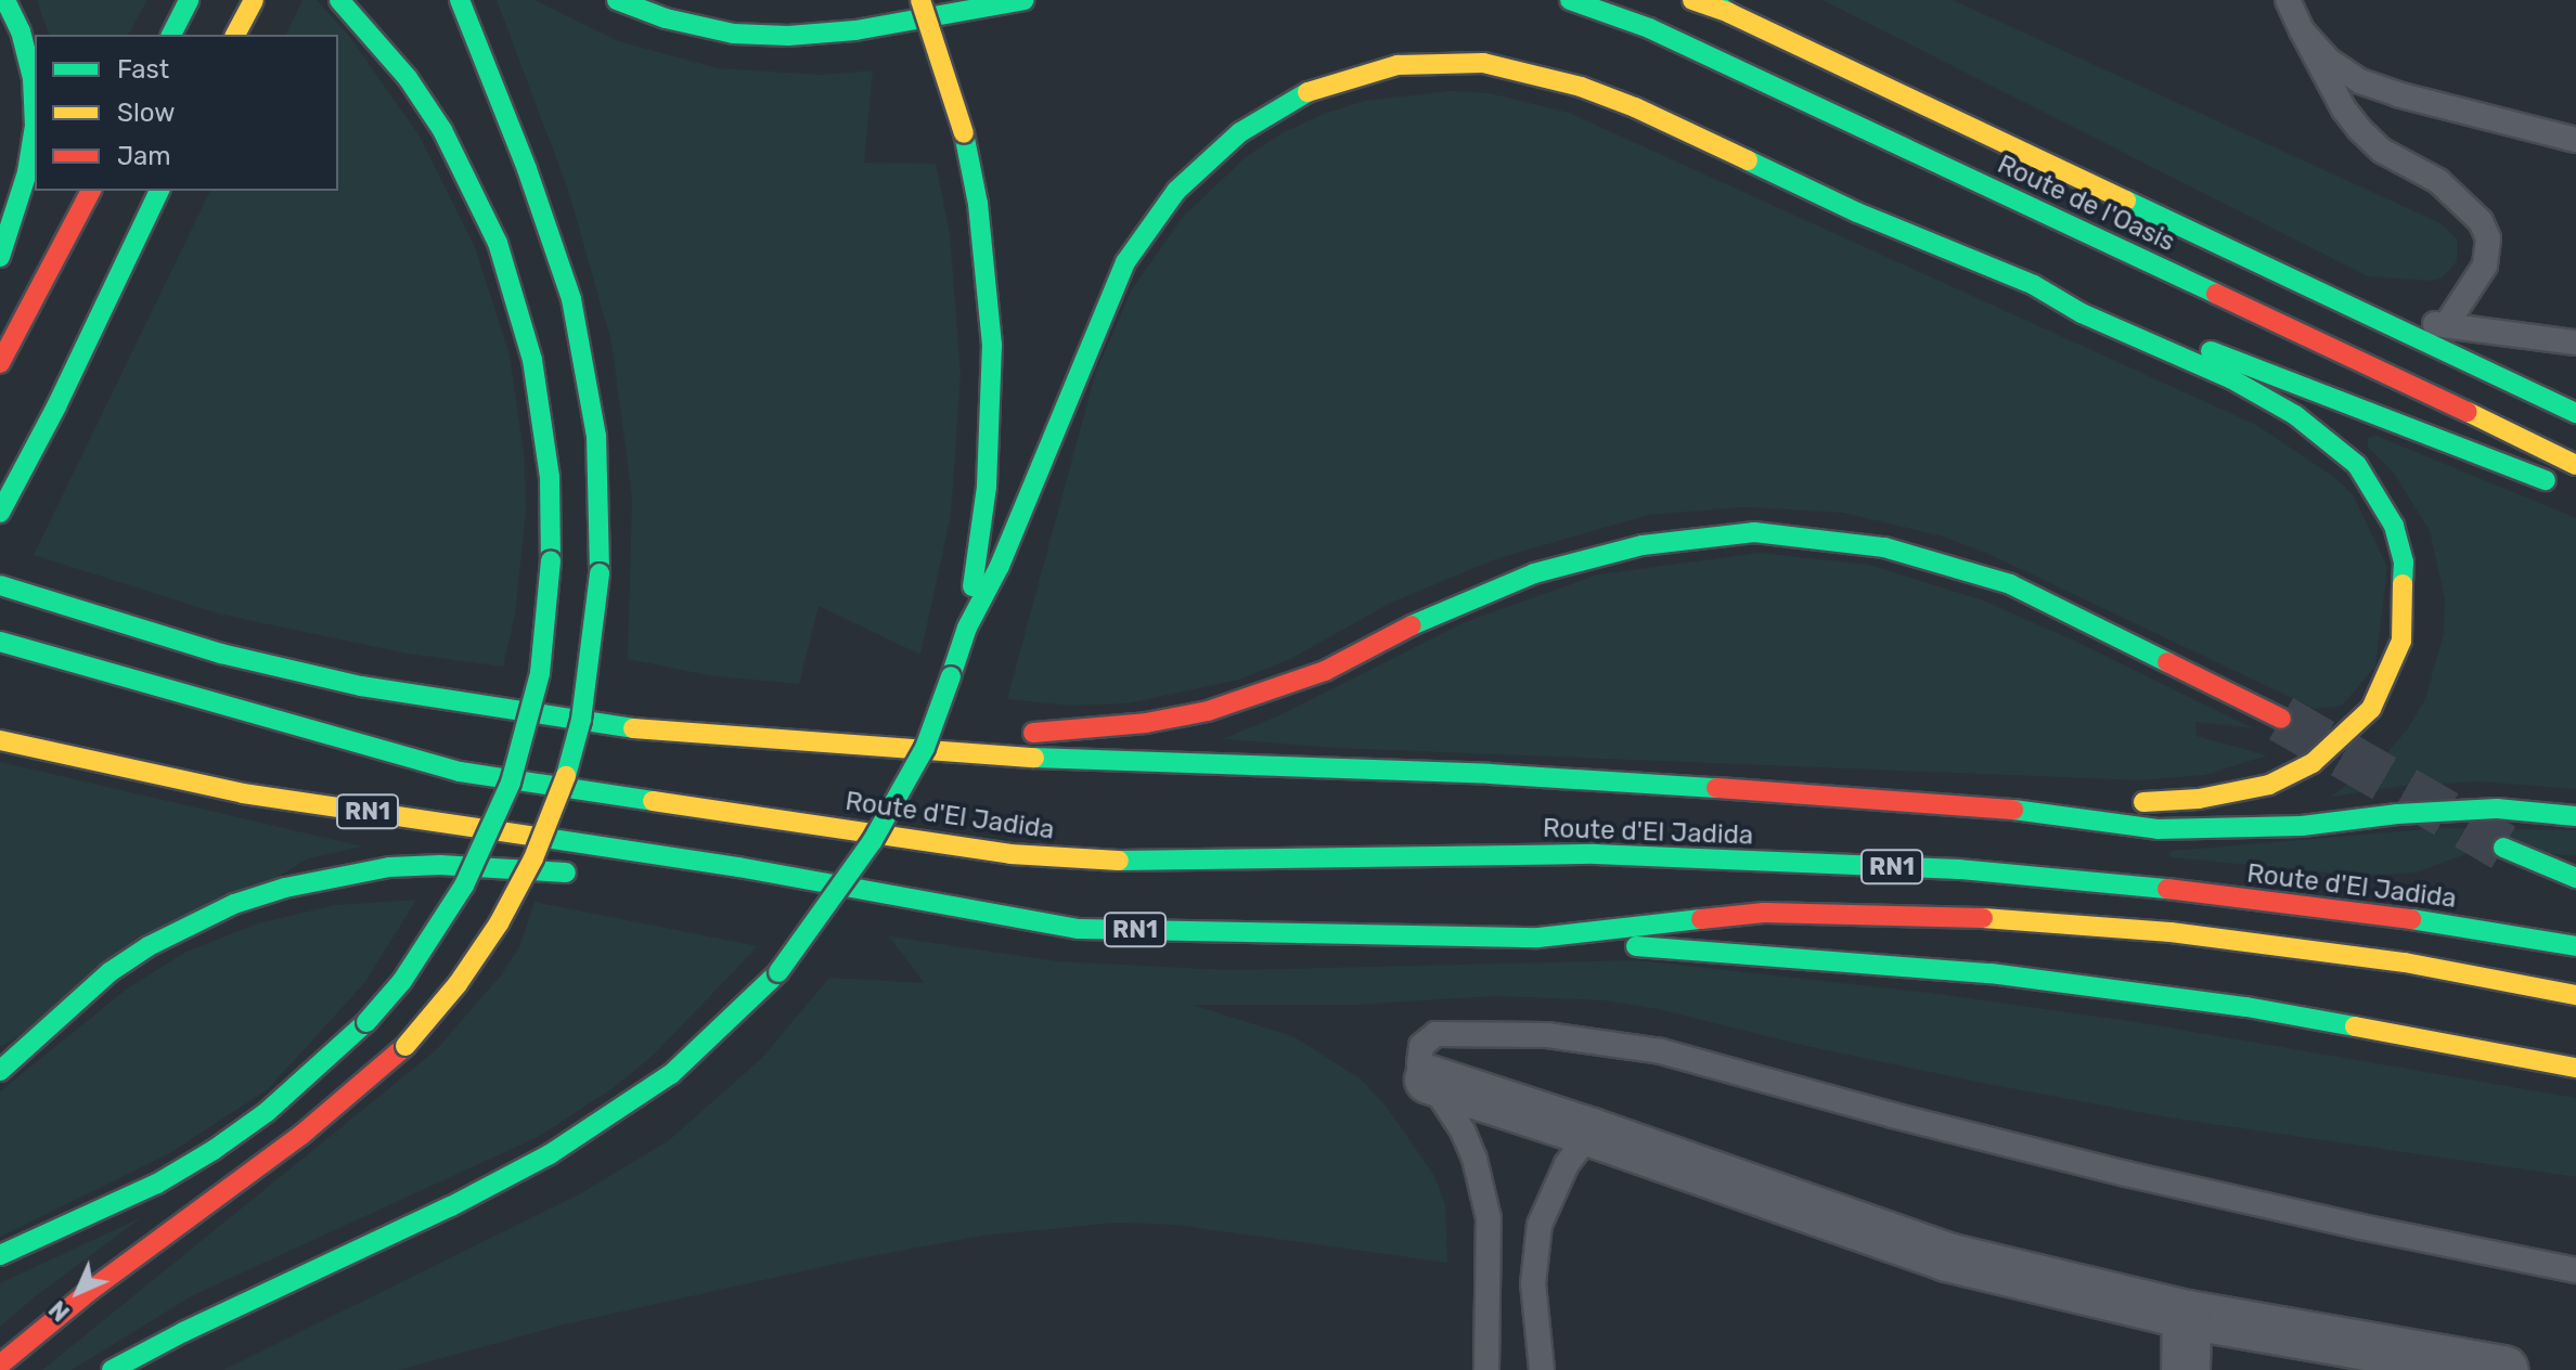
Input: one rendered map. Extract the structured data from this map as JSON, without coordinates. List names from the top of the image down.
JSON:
{
  "streets": {
    "main road": ["Route de l'Oasis", "RN1", "Route d'El Jadida"]
  },
  "legend": ["Fast", "Slow", "Jam"],
  "north": "bottom left"
}
